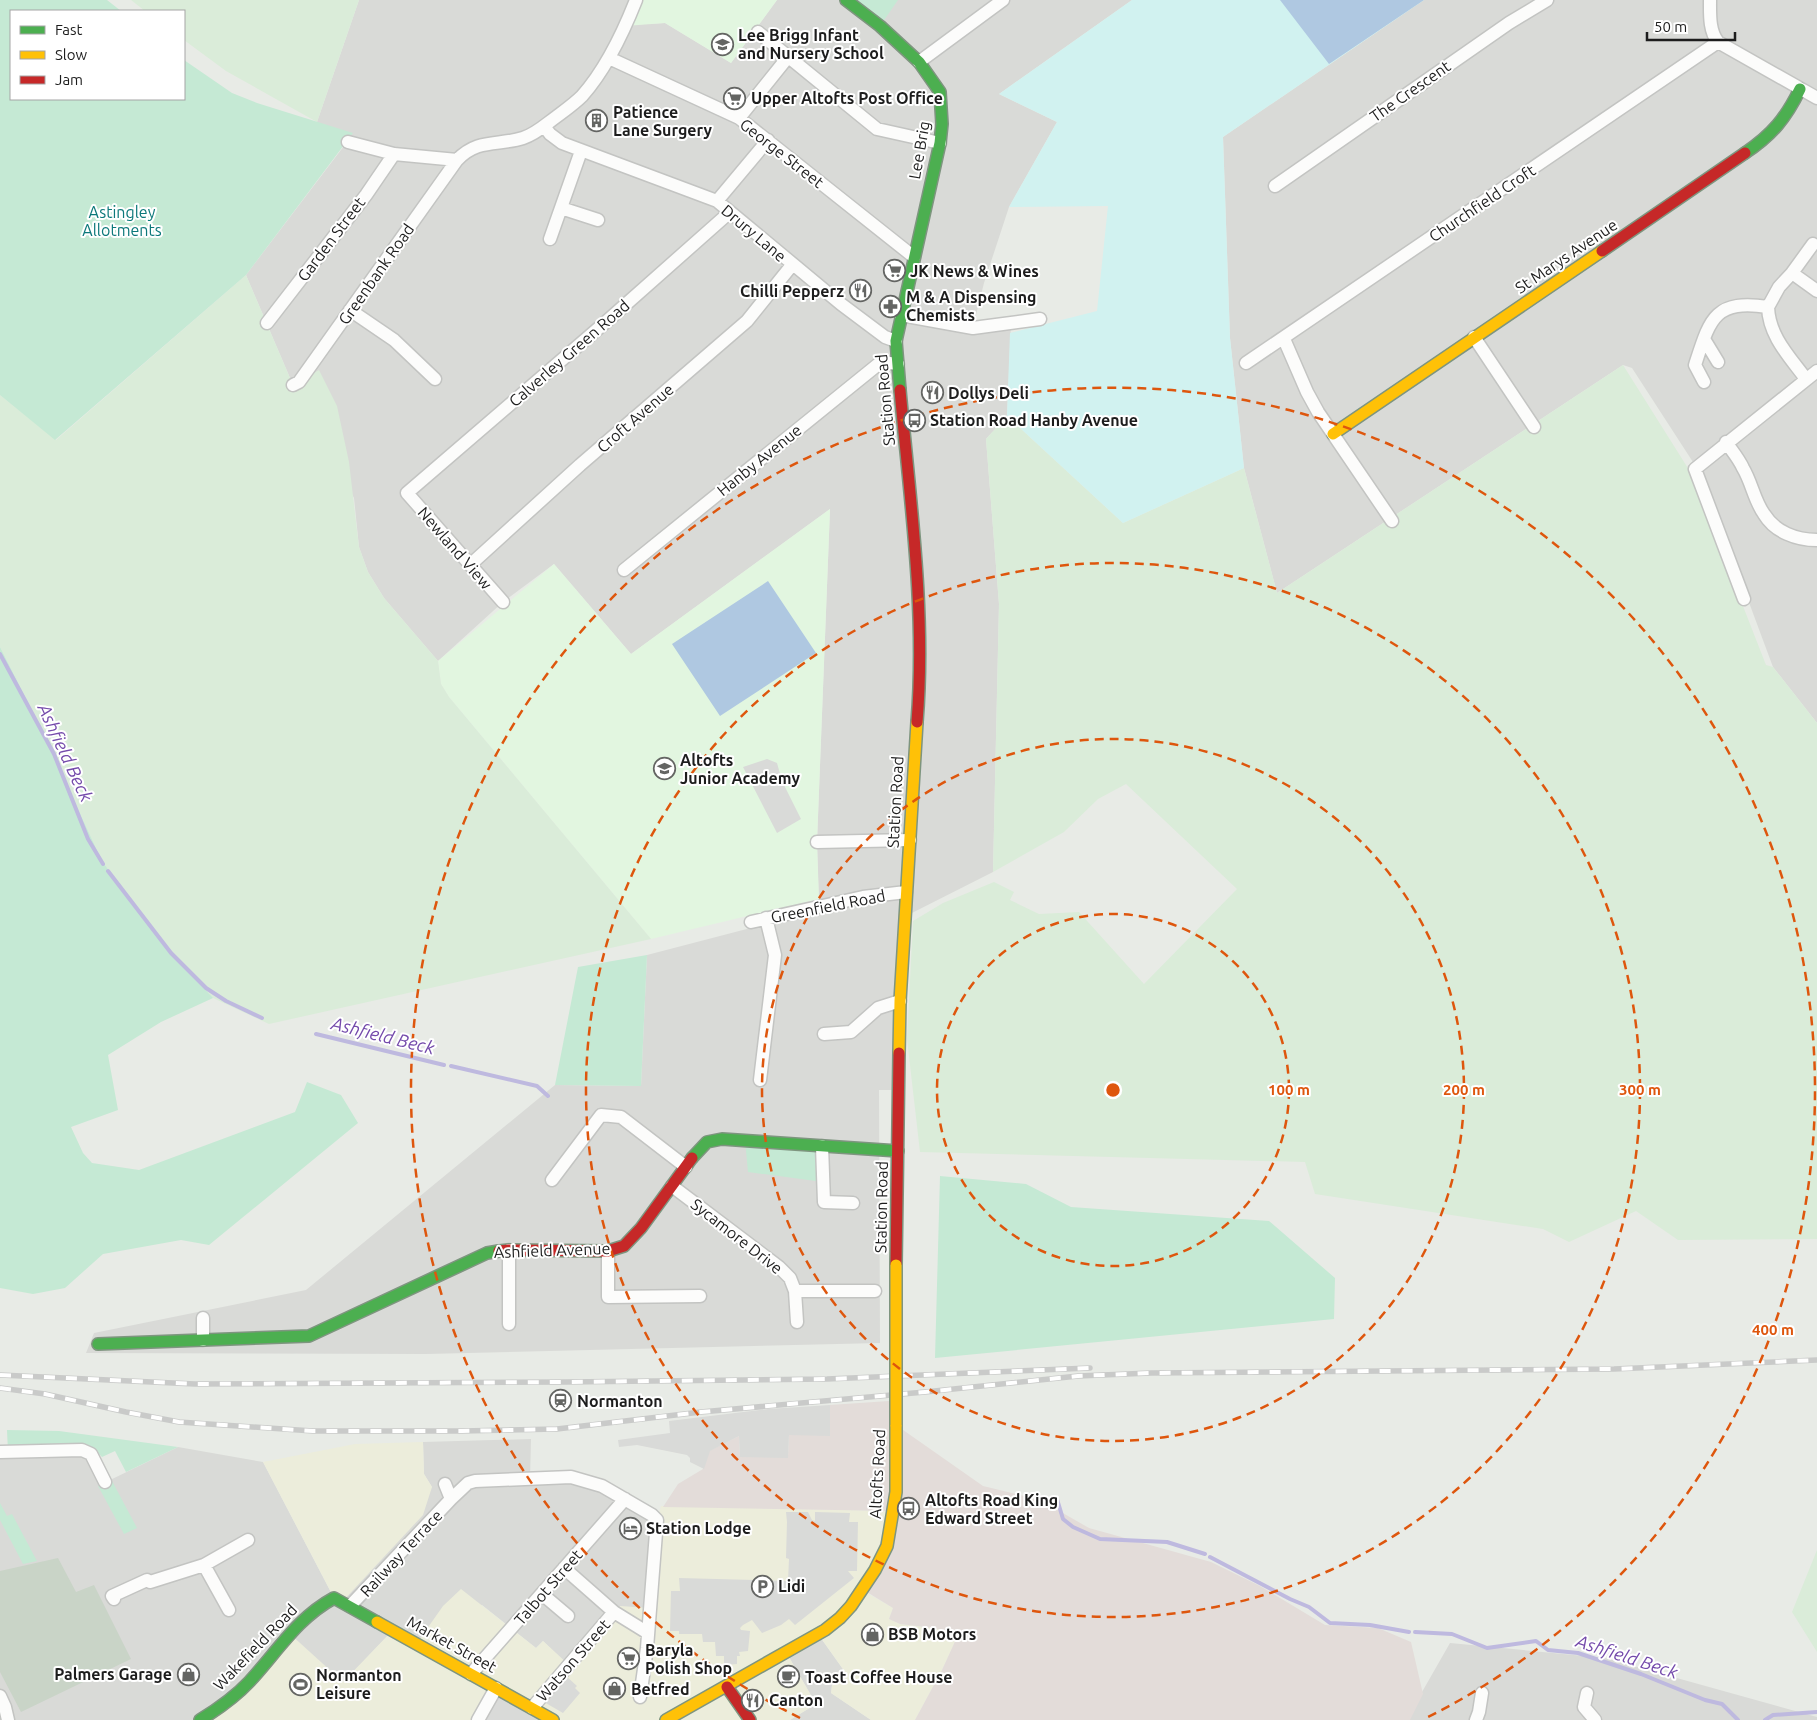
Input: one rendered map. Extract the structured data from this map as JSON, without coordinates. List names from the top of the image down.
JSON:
{
  "streets": {
    "street": [
      "The Crescent",
      "Lee Brig",
      "George Street",
      "Churchfield Croft",
      "Drury Lane",
      "Garden Street",
      "St Marys Avenue",
      "Greenbank Road",
      "Calverley Green Road",
      "Station Road",
      "Croft Avenue",
      "Hanby Avenue",
      "Newland View",
      "Greenfield Road",
      "Sycamore Drive",
      "Ashfield Avenue",
      "Altofts Road",
      "Railway Terrace",
      "Talbot Street",
      "Market Street",
      "Wakefield Road",
      "Watson Street"
    ]
  },
  "crossings": [
    ["Lee Brig", "George Street"],
    ["Lee Brig", "Drury Lane"],
    ["Lee Brig", "Station Road"],
    ["George Street", "Greenbank Road"],
    ["Drury Lane", "Greenbank Road"],
    ["Drury Lane", "Calverley Green Road"],
    ["Drury Lane", "Station Road"],
    ["Drury Lane", "Croft Avenue"],
    ["Calverley Green Road", "Newland View"],
    ["Station Road", "Hanby Avenue"],
    ["Station Road", "Greenfield Road"],
    ["Station Road", "Ashfield Avenue"],
    ["Station Road", "Altofts Road"],
    ["Croft Avenue", "Newland View"],
    ["Sycamore Drive", "Ashfield Avenue"],
    ["Railway Terrace", "Talbot Street"],
    ["Railway Terrace", "Market Street"],
    ["Talbot Street", "Market Street"],
    ["Market Street", "Wakefield Road"],
    ["Market Street", "Watson Street"]
  ],
  "water": ["Ashfield Beck"],
  "parks": ["Astingley Allotments"],
  "places": {
    "school or university": ["Lee Brigg Infant and Nursery School", "Altofts Junior Academy"],
    "supermarket": ["Upper Altofts Post Office", "JK News & Wines", "Baryla Polish Shop"],
    "building": ["Patience Lane Surgery"],
    "restaurant": ["Chilli Pepperz", "Dollys Deli", "Canton"],
    "pharmacy": ["M & A Dispensing Chemists"],
    "bus stop": ["Station Road Hanby Avenue", "Altofts Road King Edward Street"],
    "station": ["Normanton"],
    "hotel": ["Station Lodge"],
    "parking": ["Lidi"],
    "shop": ["BSB Motors", "Palmers Garage", "Betfred"],
    "cafe": ["Toast Coffee House"],
    "sports": ["Normanton Leisure"]
  },
  "legend": ["Fast", "Slow", "Jam"],
  "scale_bar": "50 m",
  "rings": [
    "100 m",
    "200 m",
    "300 m",
    "400 m"
  ]
}
